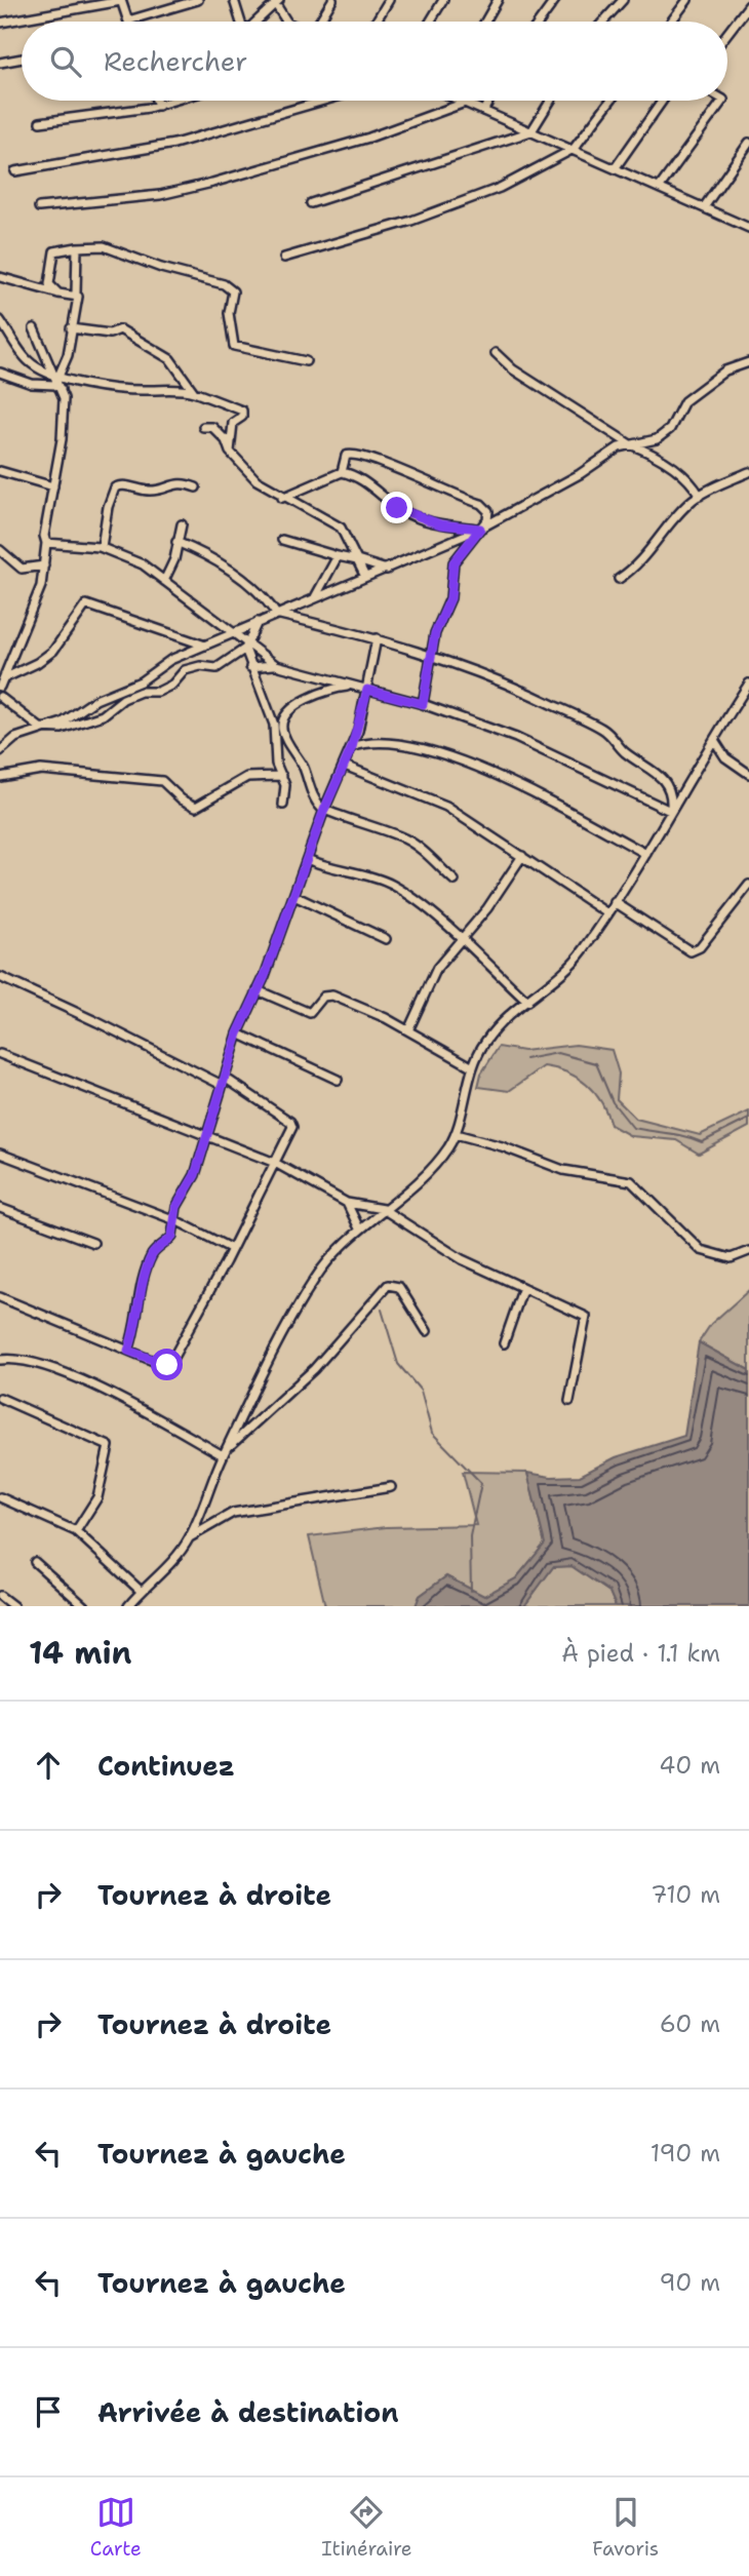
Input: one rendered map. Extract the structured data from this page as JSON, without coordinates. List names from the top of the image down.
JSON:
{
  "page": {
    "search": "Rechercher",
    "heading": ["14 min", "À pied · 1.1 km"],
    "list": [
      ["Continuez", "40 m"],
      ["Tournez à droite", "710 m"],
      ["Tournez à droite", "60 m"],
      ["Tournez à gauche", "190 m"],
      ["Tournez à gauche", "90 m"],
      "Arrivée à destination"
    ],
    "nav": ["Carte", "Itinéraire", "Favoris"]
  }
}
